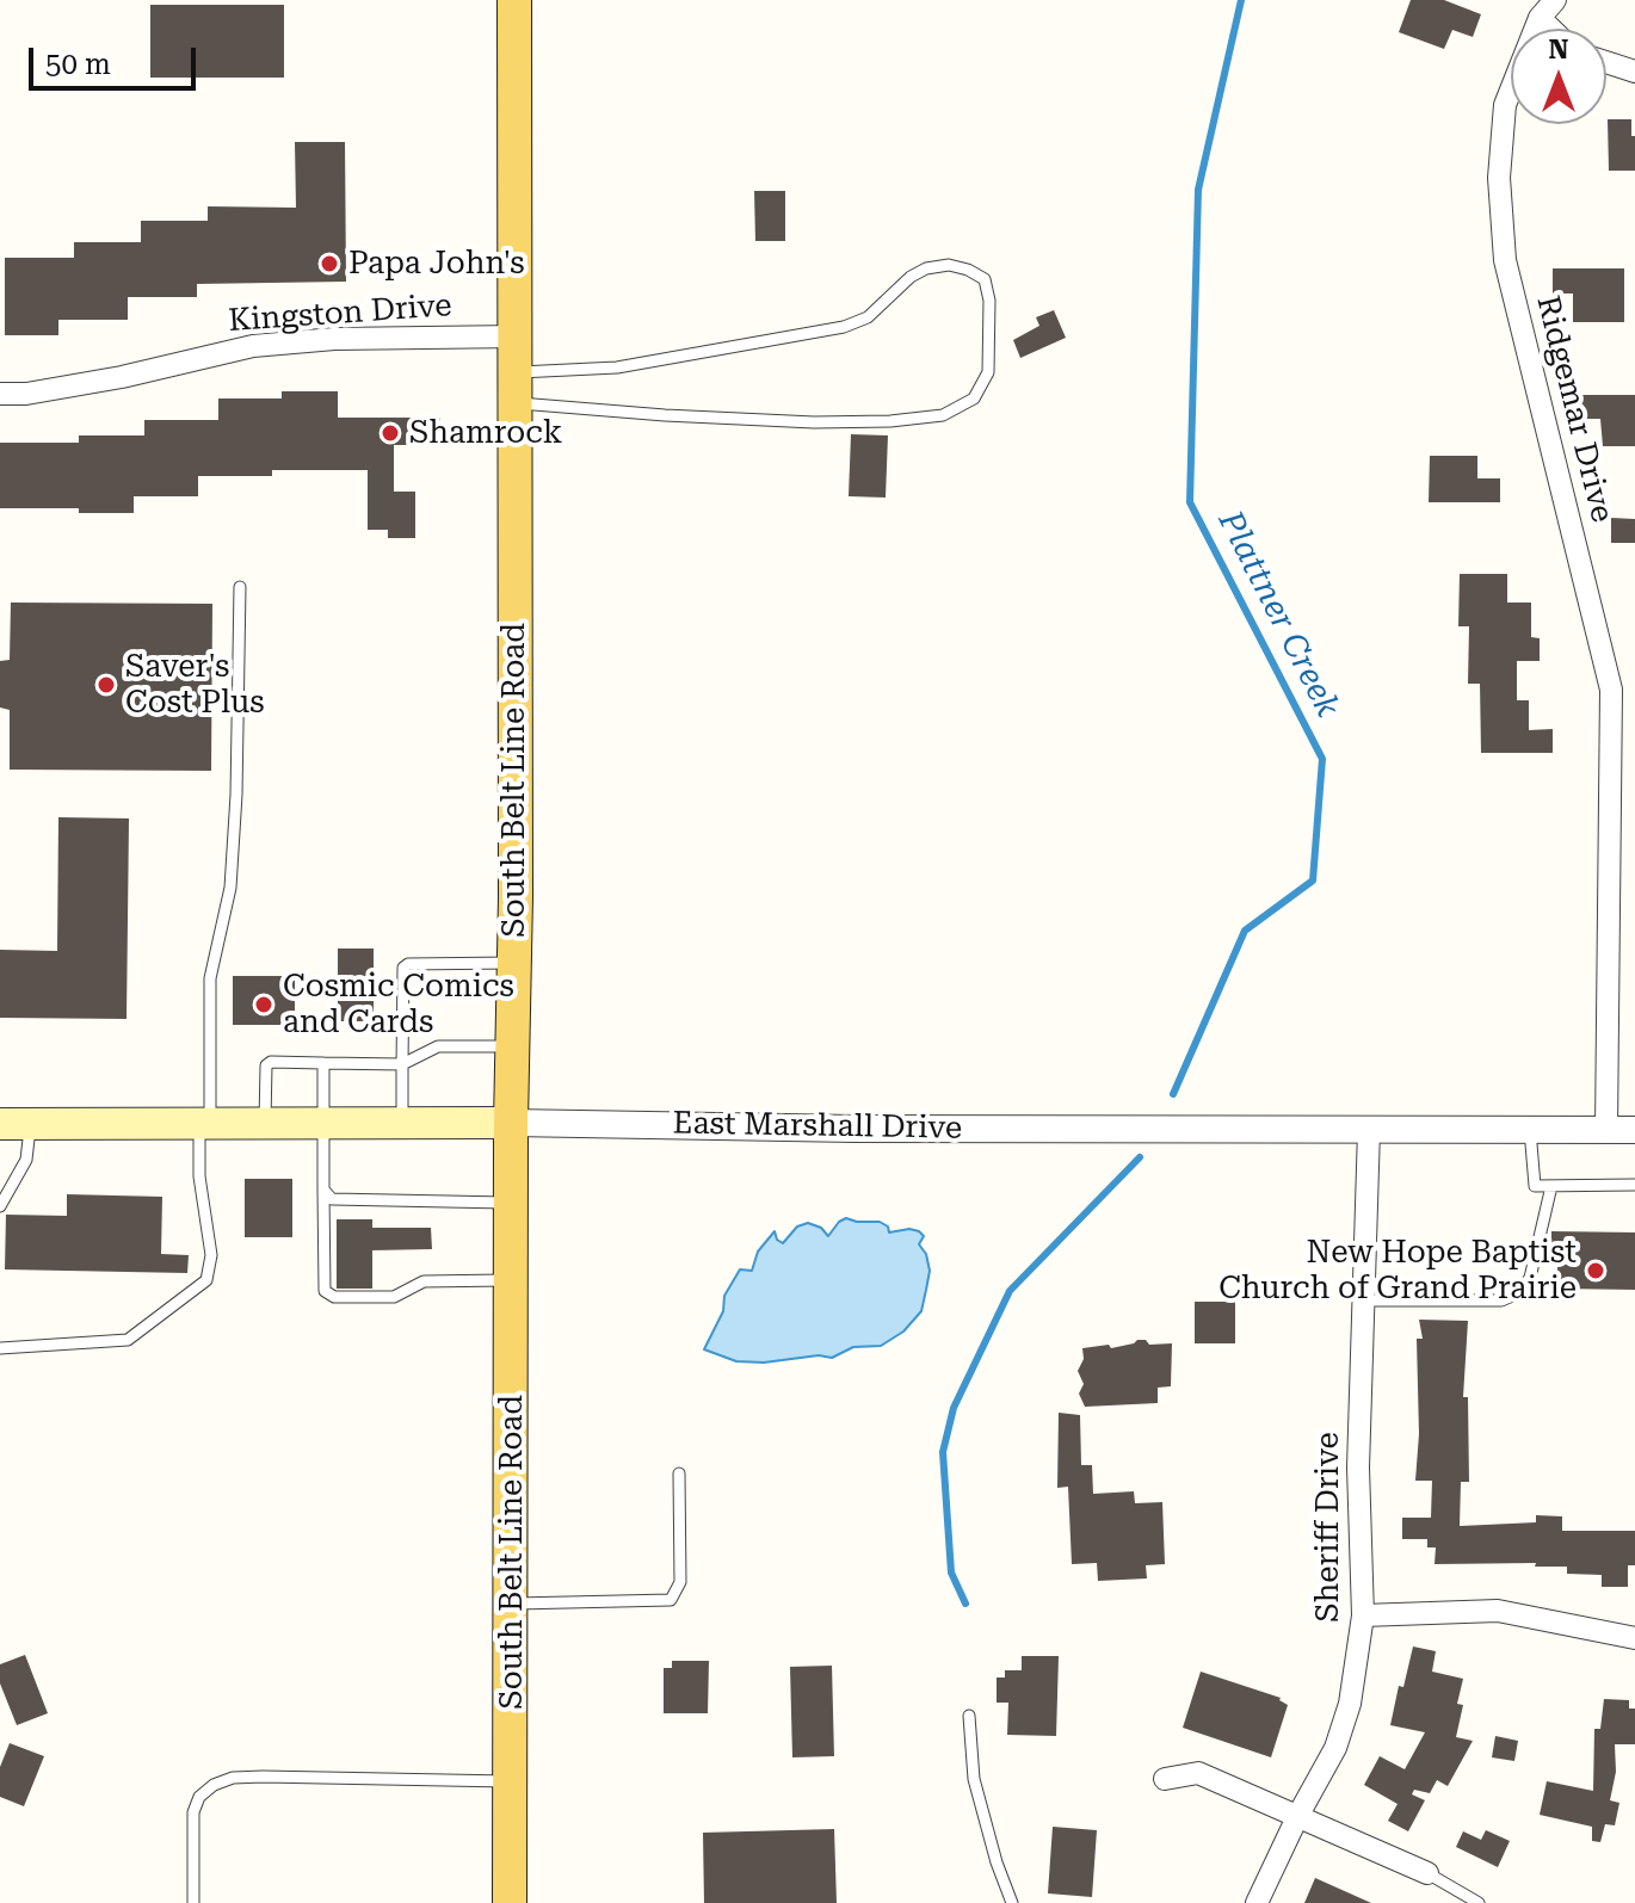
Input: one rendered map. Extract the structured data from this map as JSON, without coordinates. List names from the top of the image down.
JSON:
{
  "streets": {
    "main road": ["South Belt Line Road", "East Marshall Drive"],
    "street": ["Kingston Drive", "Ridgemar Drive", "Sheriff Drive"]
  },
  "crossings": [
    ["Kingston Drive", "South Belt Line Road"],
    ["Ridgemar Drive", "East Marshall Drive"],
    ["South Belt Line Road", "East Marshall Drive"],
    ["East Marshall Drive", "Sheriff Drive"]
  ],
  "water": ["Plattner Creek"],
  "places": [
    "Papa John's",
    "Shamrock",
    "Saver's Cost Plus",
    "Cosmic Comics and Cards",
    "New Hope Baptist Church of Grand Prairie"
  ],
  "scale_bar": "50 m",
  "north": "top"
}
